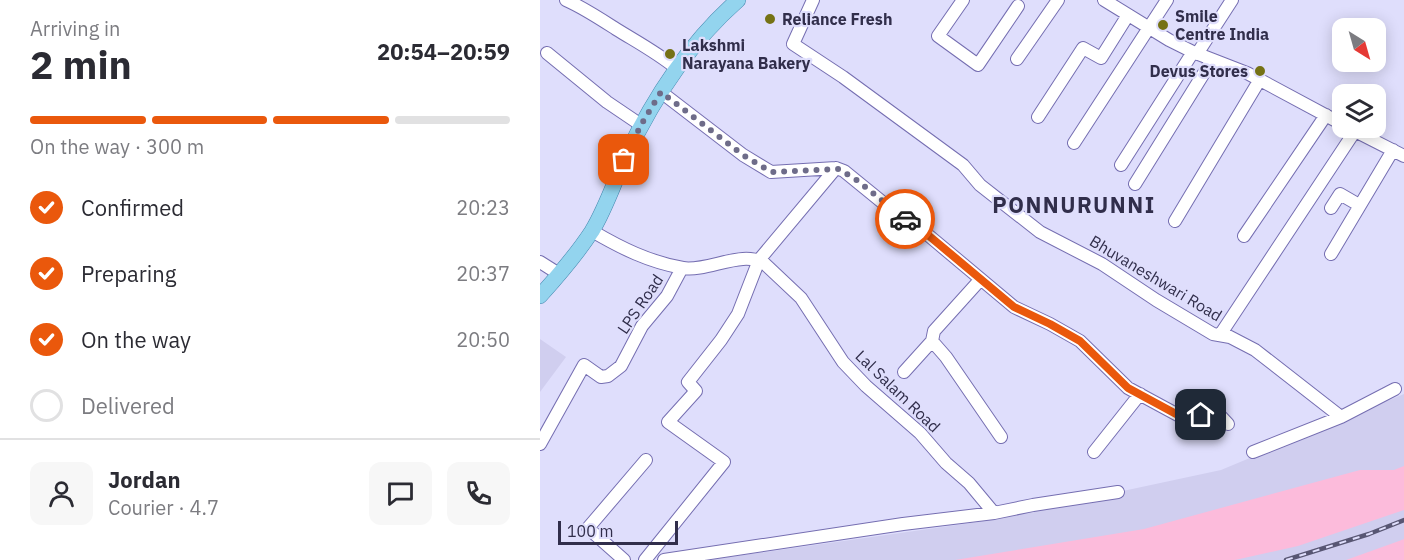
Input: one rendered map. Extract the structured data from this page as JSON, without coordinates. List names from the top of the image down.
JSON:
{
  "streets": {
    "street": ["Bhuvaneshwari Road", "LPS Road", "Lal Salam Road"]
  },
  "districts": ["PONNURUNNI"],
  "places": [
    "Reliance Fresh",
    "Smile Centre India",
    "Lakshmi Narayana Bakery",
    "Devus Stores"
  ],
  "scale_bar": "100 m",
  "north": "bottom right",
  "page": {
    "heading": ["2 min", "Arriving in", "20:54–20:59"],
    "panel": ["Jordan", "Courier · 4.7"],
    "bar": "On the way · 300 m",
    "list": [
      ["Confirmed", "20:23"],
      ["Preparing", "20:37"],
      ["On the way", "20:50"],
      "Delivered"
    ],
    "scale": "100 m"
  }
}
